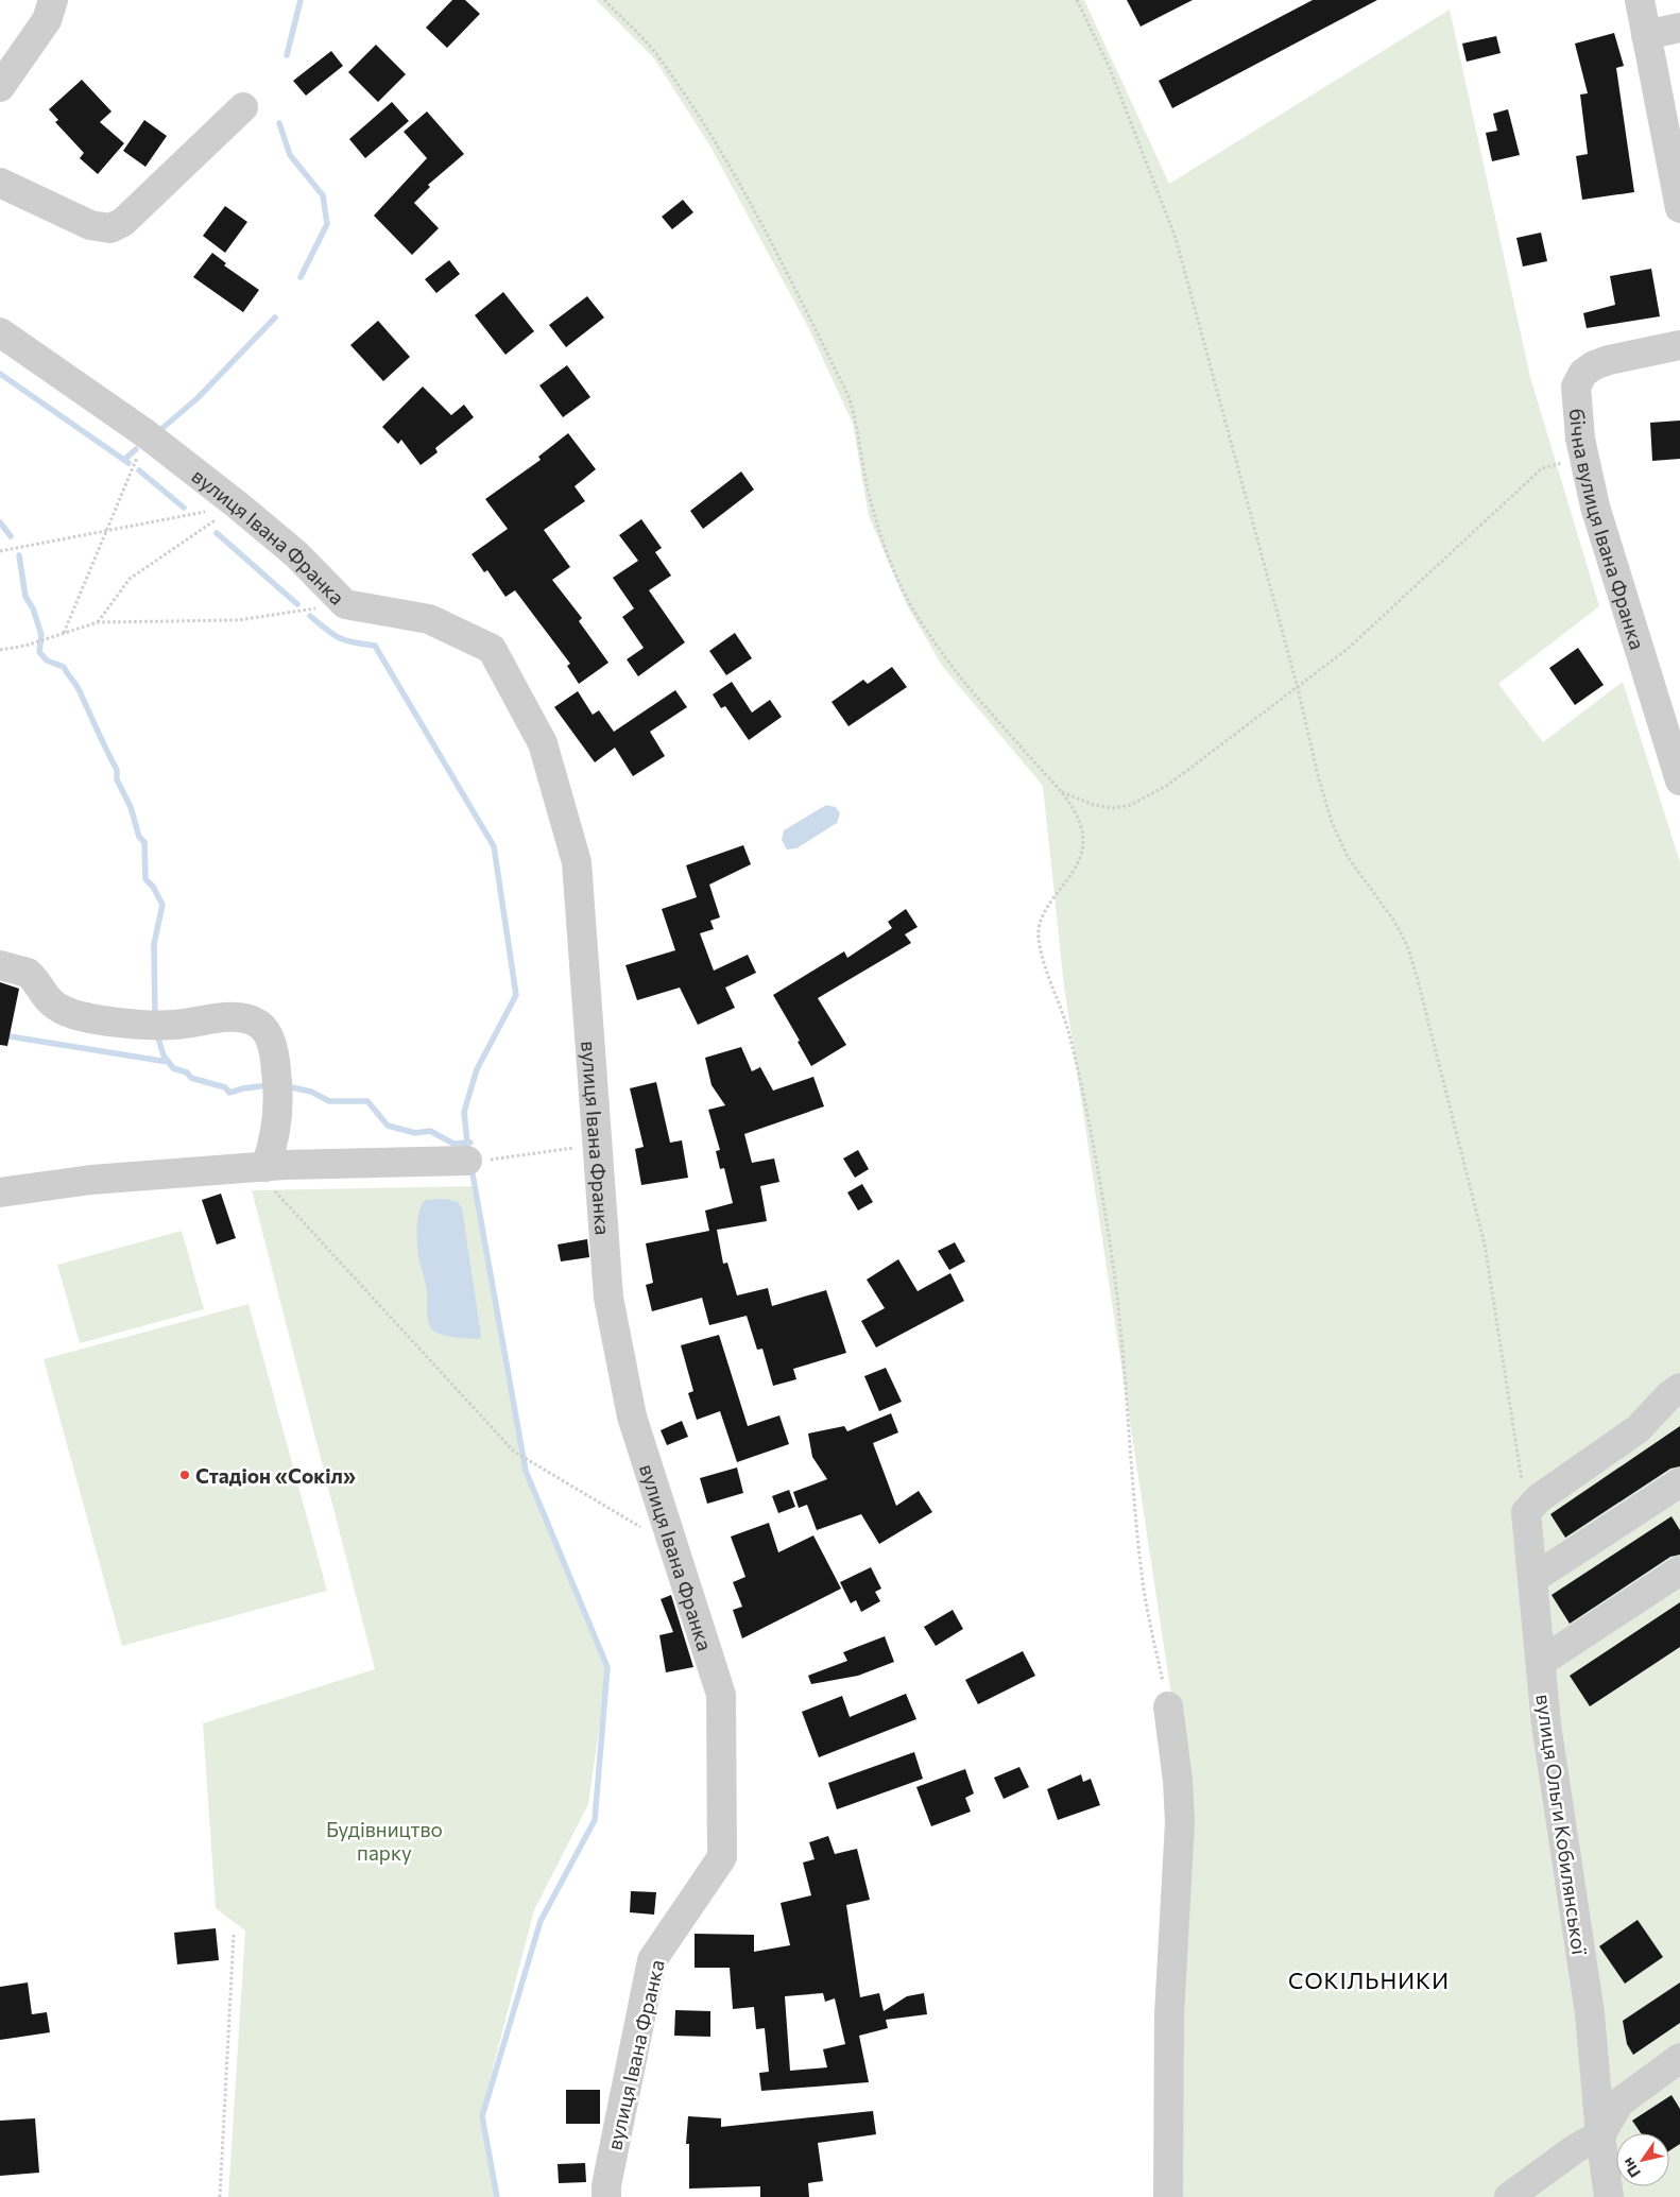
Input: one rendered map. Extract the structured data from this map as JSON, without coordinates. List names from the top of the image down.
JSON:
{
  "streets": {
    "street": ["бічна вулиця Івана Франка", "вулиця Івана Франка", "вулиця Ольги Кобилянської"]
  },
  "districts": ["СОКІЛЬНИКИ"],
  "parks": ["Будівництво парку"],
  "places": ["Стадіон «Сокіл»"],
  "north": "bottom left"
}
